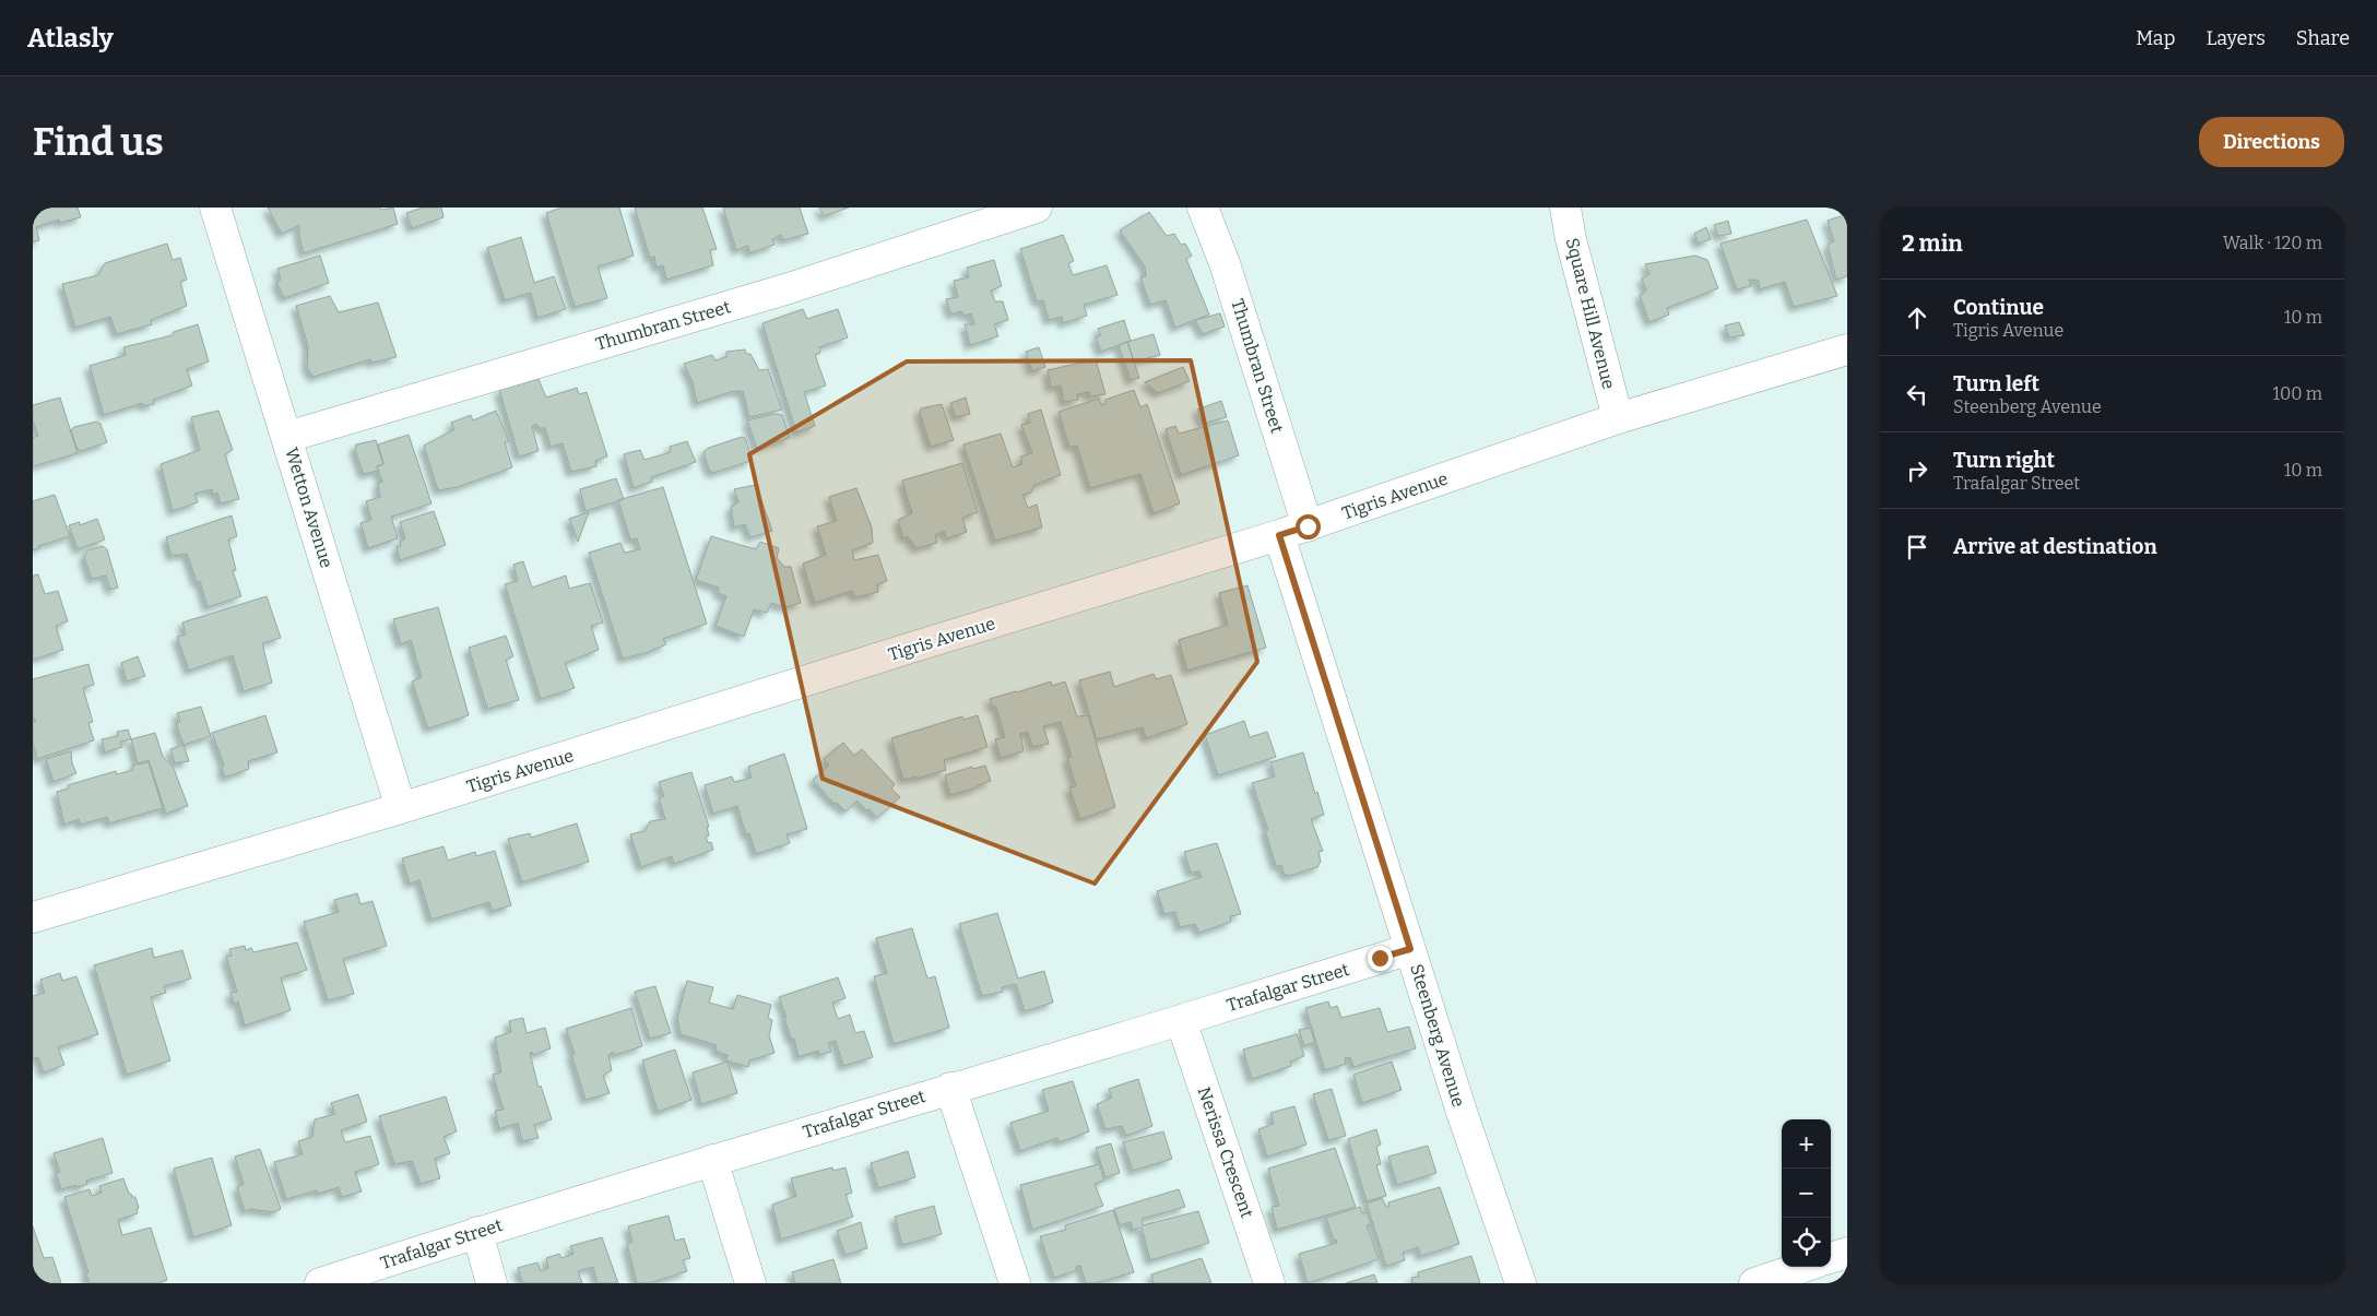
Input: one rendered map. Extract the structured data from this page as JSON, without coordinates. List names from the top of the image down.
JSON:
{
  "streets": {
    "street": [
      "Square Hill Avenue",
      "Thumbran Street",
      "Tigris Avenue",
      "Wetton Avenue",
      "Trafalgar Street",
      "Steenberg Avenue",
      "Nerissa Crescent"
    ]
  },
  "crossings": [
    ["Square Hill Avenue", "Tigris Avenue"],
    ["Thumbran Street", "Tigris Avenue"],
    ["Thumbran Street", "Wetton Avenue"],
    ["Tigris Avenue", "Wetton Avenue"],
    ["Tigris Avenue", "Steenberg Avenue"],
    ["Trafalgar Street", "Steenberg Avenue"],
    ["Trafalgar Street", "Nerissa Crescent"]
  ],
  "page": {
    "header": "Atlasly",
    "nav": ["Map", "Layers", "Share"],
    "buttons": "Directions",
    "title": "Find us",
    "heading": ["2 min", "Walk · 120 m"],
    "list": [
      ["Continue", "Tigris Avenue", "10 m"],
      ["Turn left", "Steenberg Avenue", "100 m"],
      ["Turn right", "Trafalgar Street", "10 m"],
      "Arrive at destination"
    ],
    "map_buttons": ["+", "−"]
  }
}
